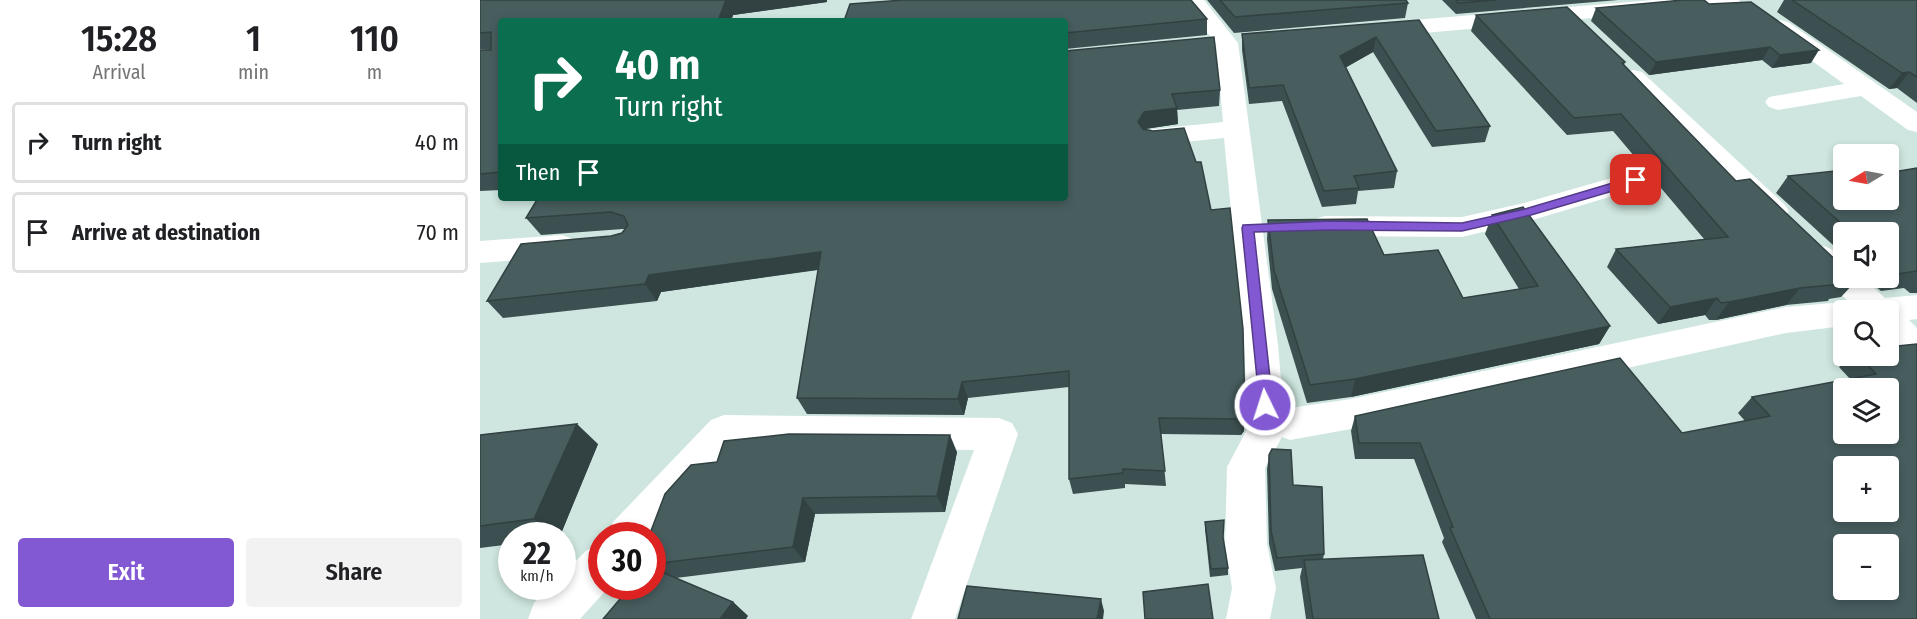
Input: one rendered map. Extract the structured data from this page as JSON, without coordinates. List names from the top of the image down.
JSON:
{
  "north": "left",
  "page": {
    "eta": [
      "15:28",
      "Arrival",
      "1",
      "min",
      "110",
      "m"
    ],
    "turn": ["40 m", "Turn right"],
    "list": [
      {
        "name": "Turn right",
        "value": "40 m"
      },
      {
        "name": "Arrive at destination",
        "value": "70 m"
      }
    ],
    "map_buttons": ["+", "−"],
    "then": "Then",
    "speed": "22 km/h",
    "limit": "30",
    "buttons": ["Exit", "Share"]
  }
}
